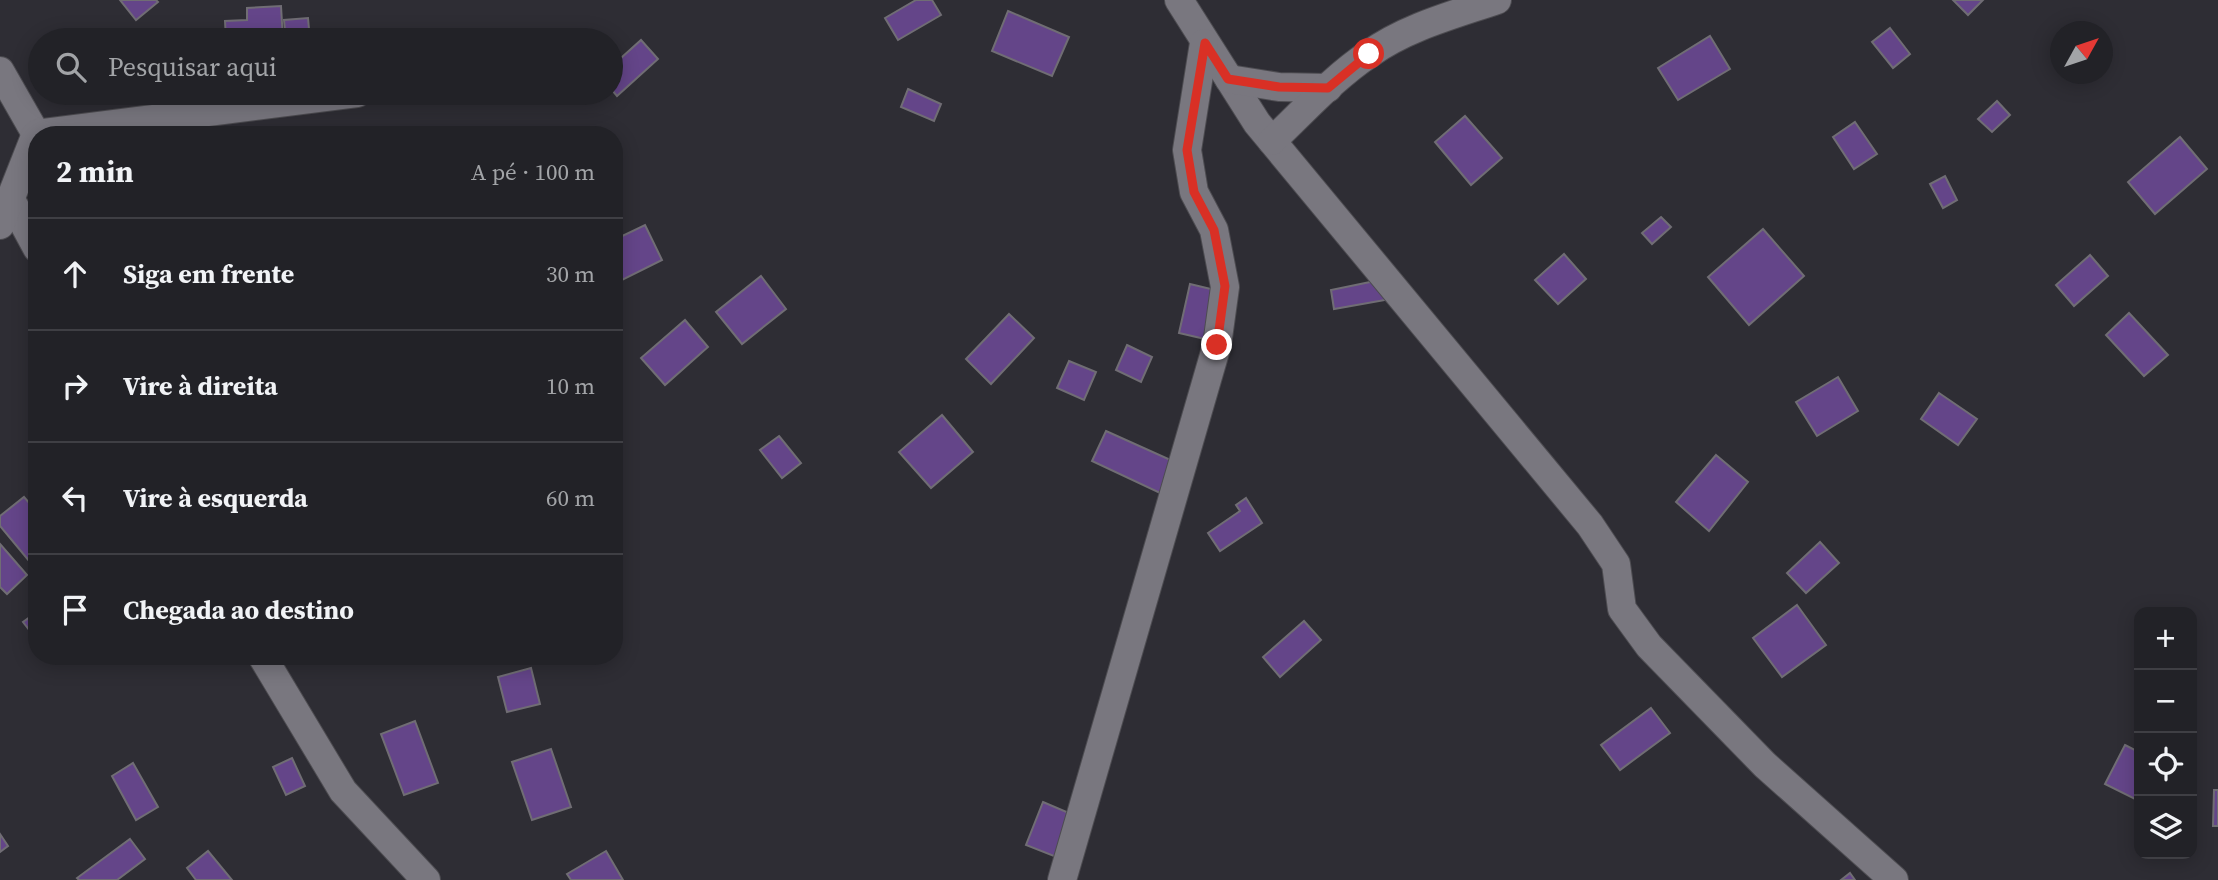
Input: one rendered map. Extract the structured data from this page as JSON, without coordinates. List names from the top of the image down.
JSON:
{
  "north": "top right",
  "page": {
    "search": "Pesquisar aqui",
    "heading": ["2 min", "A pé · 100 m"],
    "list": [
      ["Siga em frente", "30 m"],
      ["Vire à direita", "10 m"],
      ["Vire à esquerda", "60 m"],
      "Chegada ao destino"
    ],
    "map_buttons": ["+", "−"]
  }
}
